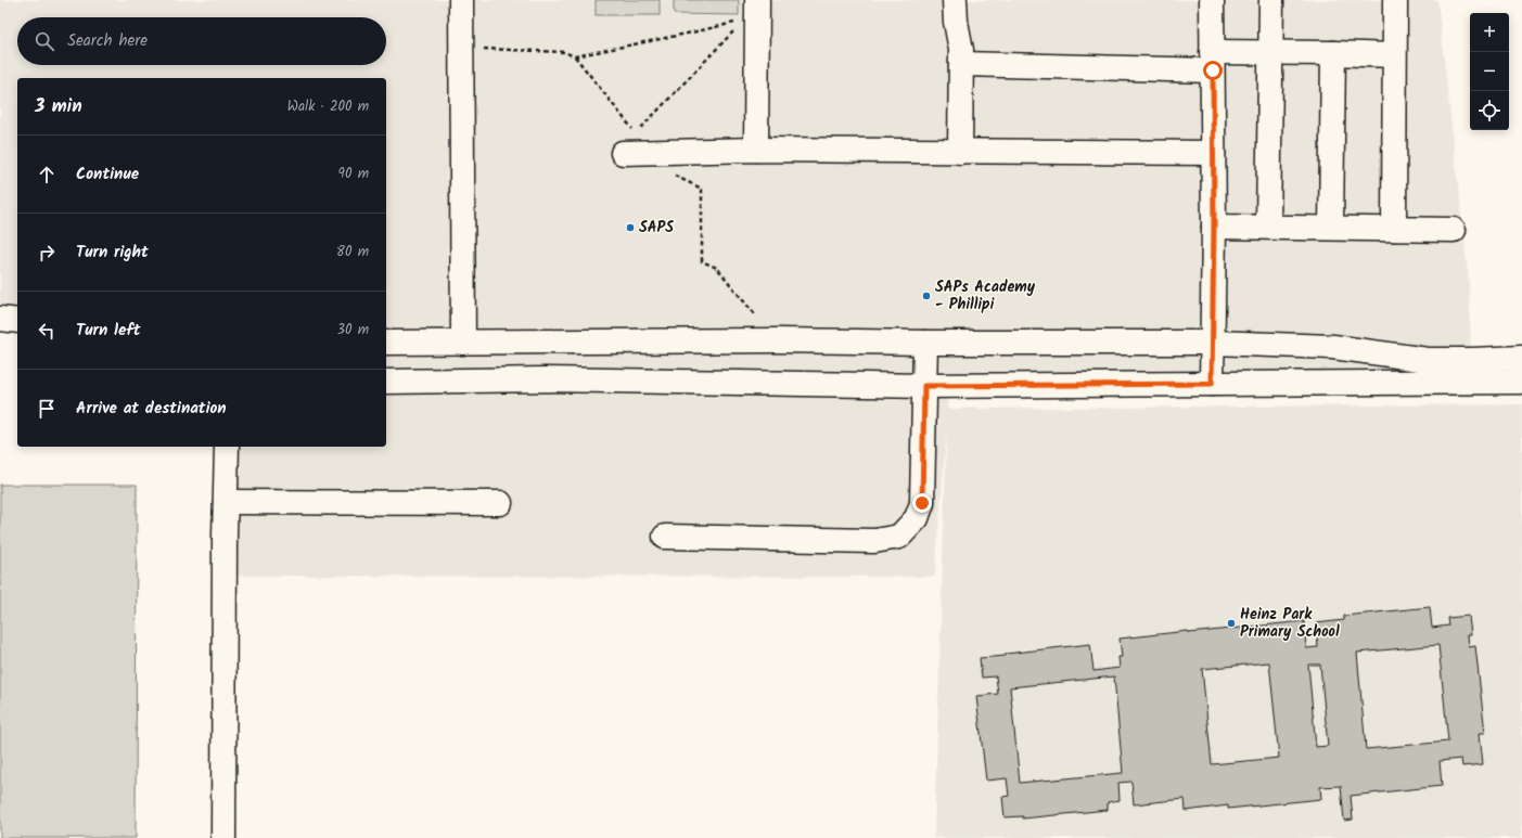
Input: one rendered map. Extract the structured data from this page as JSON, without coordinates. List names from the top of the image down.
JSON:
{
  "places": ["SAPS", "SAPs Academy - Phillipi", "Heinz Park Primary School"],
  "page": {
    "map_buttons": ["+", "−"],
    "search": "Search here",
    "heading": ["3 min", "Walk · 200 m"],
    "list": [
      ["Continue", "90 m"],
      ["Turn right", "80 m"],
      ["Turn left", "30 m"],
      "Arrive at destination"
    ]
  }
}
